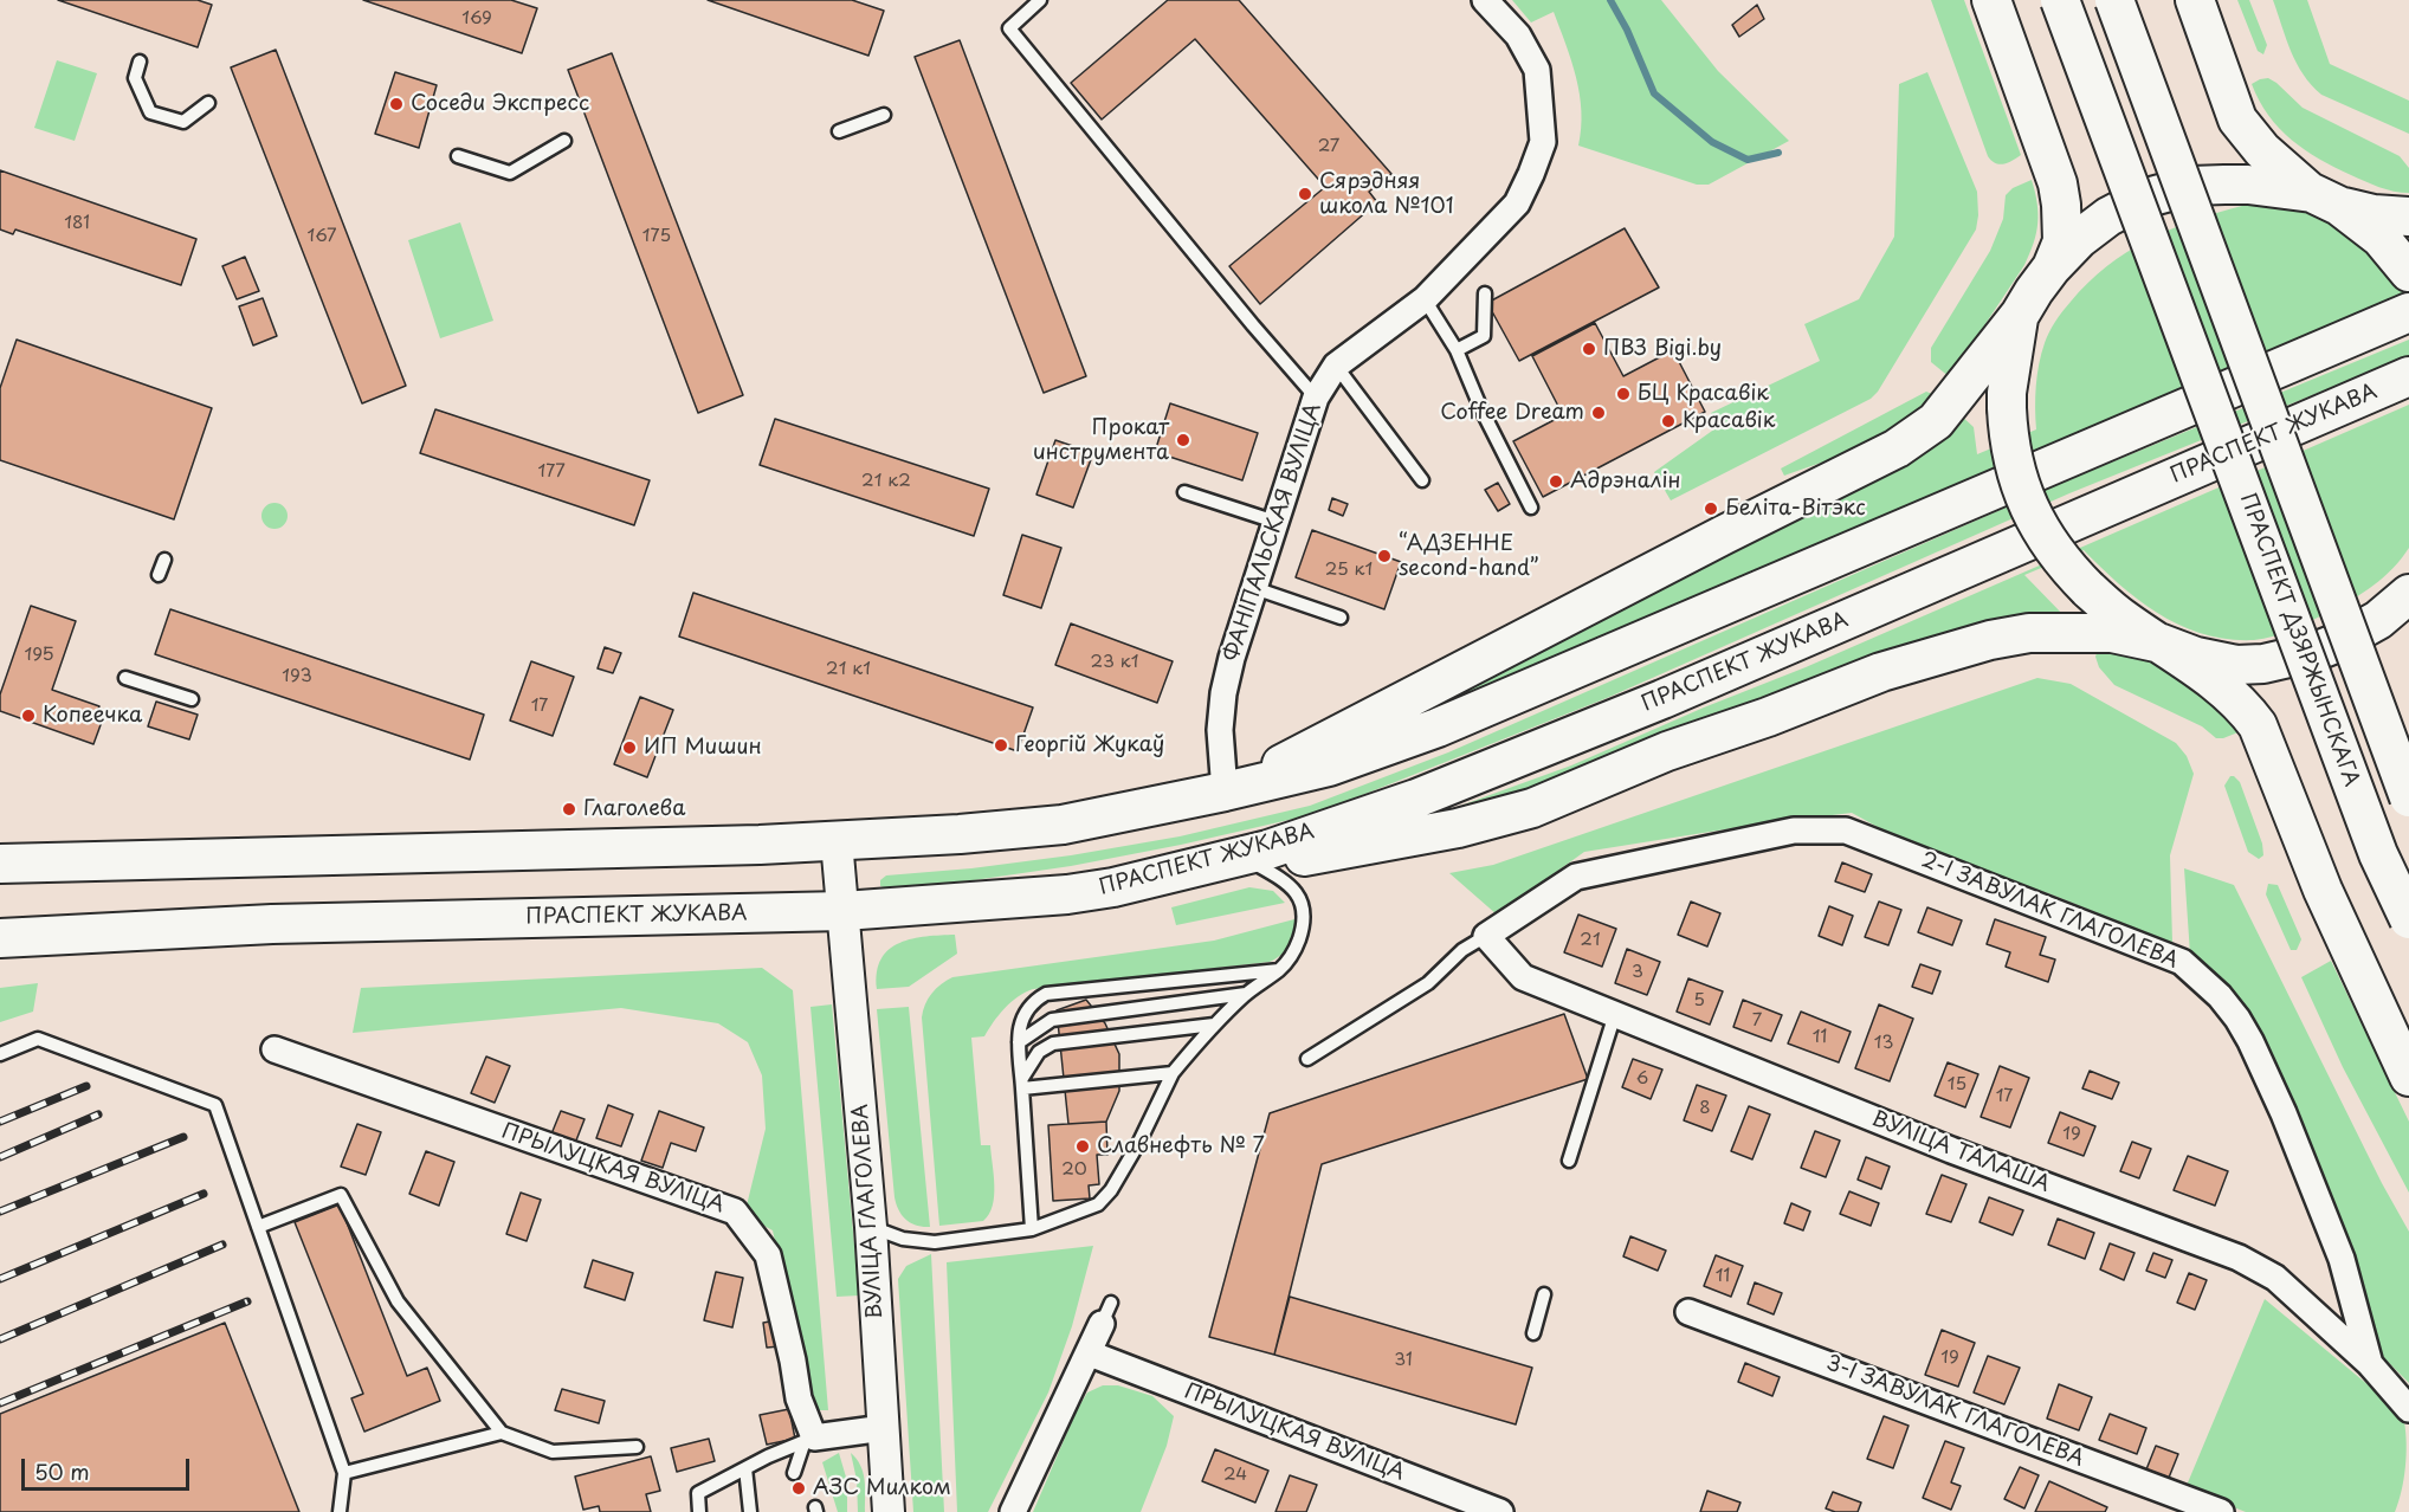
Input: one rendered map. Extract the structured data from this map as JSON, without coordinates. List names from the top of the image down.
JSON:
{
  "streets": {
    "main road": ["ПРАСПЕКТ ЖУКАВА", "ПРАСПЕКТ ДЗЯРЖЫНСКАГА"],
    "street": [
      "ФАНІПАЛЬСКАЯ ВУЛІЦА",
      "2-І ЗАВУЛАК ГЛАГОЛЕВА",
      "ВУЛІЦА ТАЛАША",
      "ПРЫЛУЦКАЯ ВУЛІЦА",
      "ВУЛІЦА ГЛАГОЛЕВА",
      "3-І ЗАВУЛАК ГЛАГОЛЕВА"
    ]
  },
  "crossings": [
    ["ПРАСПЕКТ ЖУКАВА", "ВУЛІЦА ГЛАГОЛЕВА"],
    ["2-І ЗАВУЛАК ГЛАГОЛЕВА", "ВУЛІЦА ТАЛАША"]
  ],
  "places": [
    "Соседи Экспресс",
    "Сярэдняя школа №101",
    "ПВЗ Bigi.by",
    "БЦ Красавік",
    "Coffee Dream",
    "Красавік",
    "Прокат инструмента",
    "Адрэналін",
    "Беліта-Вітэкс",
    "“АДЗЕННЕ second-hand”",
    "Копеечка",
    "Георгій Жукаў",
    "ИП Мишин",
    "Глаголева",
    "Славнефть № 7",
    "АЗС Милком"
  ],
  "house_numbers": [
    "169",
    "27",
    "181",
    "167",
    "175",
    "177",
    "21 к2",
    "25 к1",
    "195",
    "23 к1",
    "21 к1",
    "193",
    "17",
    "21",
    "3",
    "5",
    "7",
    "11",
    "13",
    "6",
    "15",
    "17",
    "8",
    "19",
    "20",
    "11",
    "19",
    "31",
    "24"
  ],
  "scale_bar": "50 m"
}
